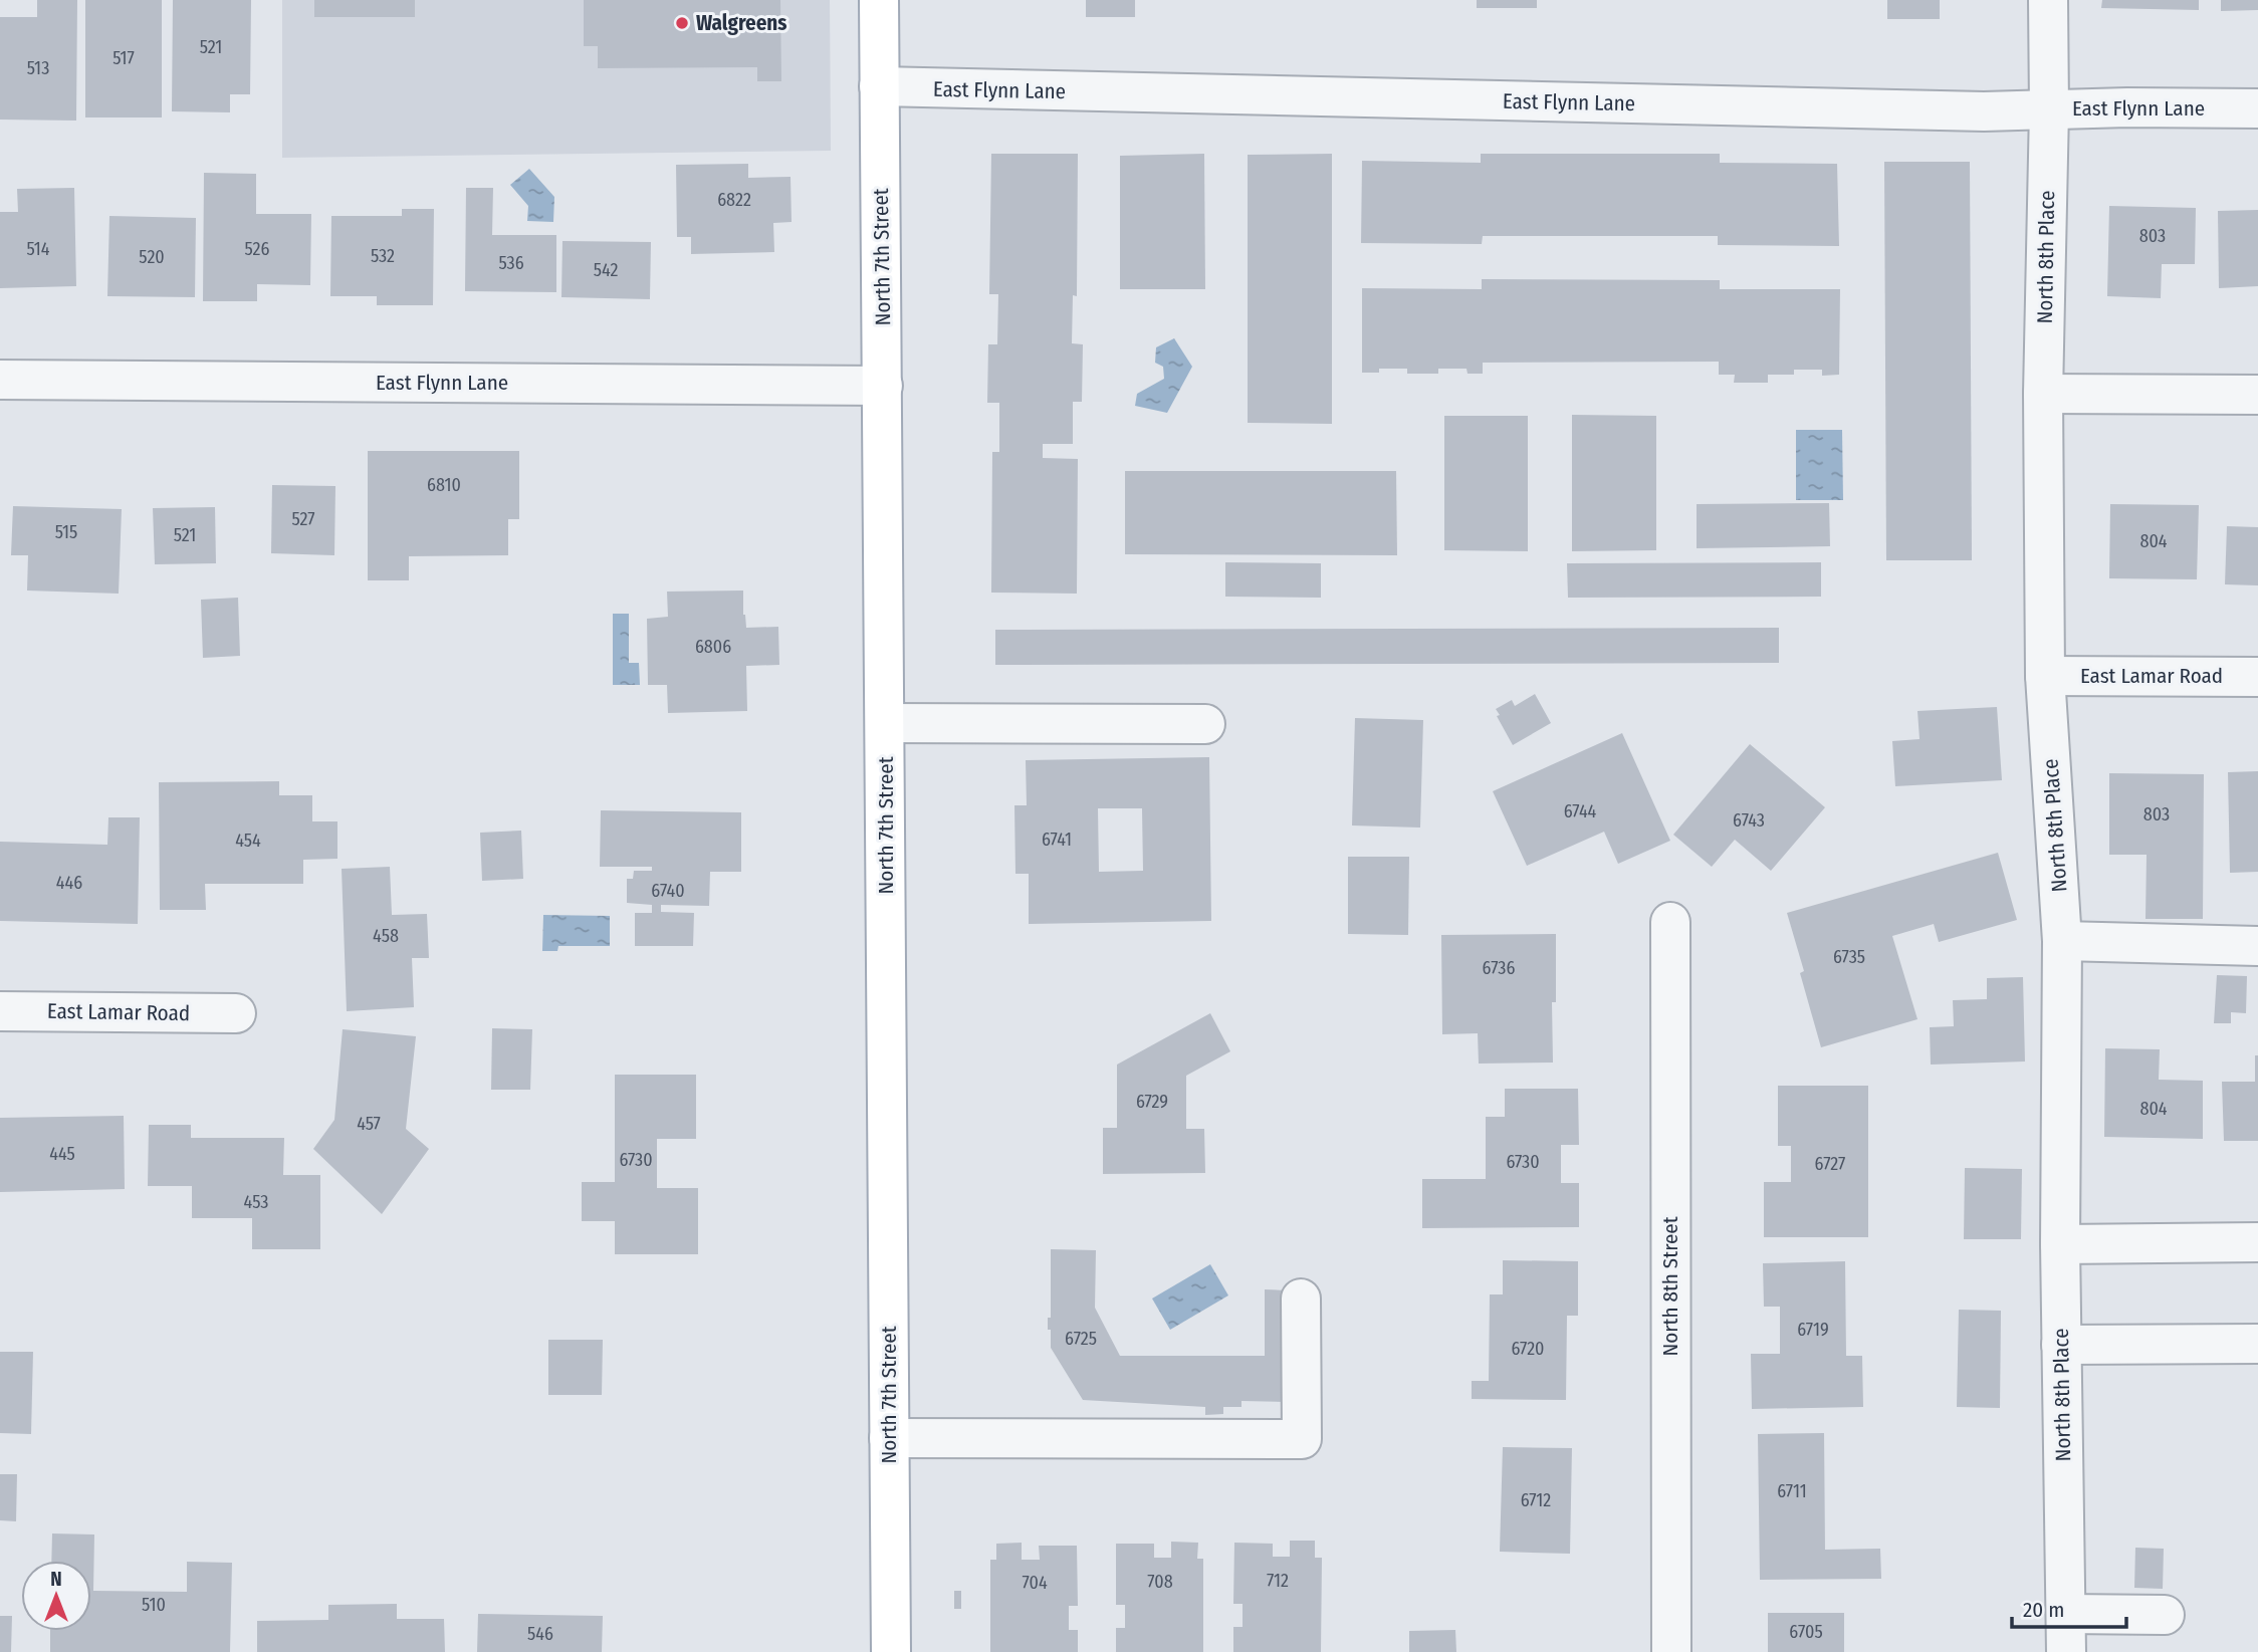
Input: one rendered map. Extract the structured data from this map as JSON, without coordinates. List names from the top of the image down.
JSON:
{
  "streets": {
    "main road": ["North 7th Street"],
    "street": [
      "East Flynn Lane",
      "North 8th Place",
      "East Lamar Road",
      "North 8th Street"
    ]
  },
  "crossings": [
    ["East Flynn Lane", "North 7th Street"],
    ["East Flynn Lane", "North 8th Place"],
    ["North 8th Place", "East Lamar Road"]
  ],
  "places": ["Walgreens"],
  "house_numbers": [
    "521",
    "517",
    "513",
    "6822",
    "803",
    "514",
    "526",
    "532",
    "520",
    "536",
    "542",
    "6810",
    "527",
    "515",
    "521",
    "804",
    "6806",
    "6744",
    "803",
    "6743",
    "6741",
    "454",
    "446",
    "6740",
    "458",
    "6735",
    "6736",
    "6729",
    "804",
    "457",
    "445",
    "6730",
    "6730",
    "6727",
    "453",
    "6719",
    "6725",
    "6720",
    "6711",
    "6712",
    "712",
    "708",
    "704",
    "510",
    "6705",
    "546"
  ],
  "scale_bar": "20 m",
  "north": "top"
}
